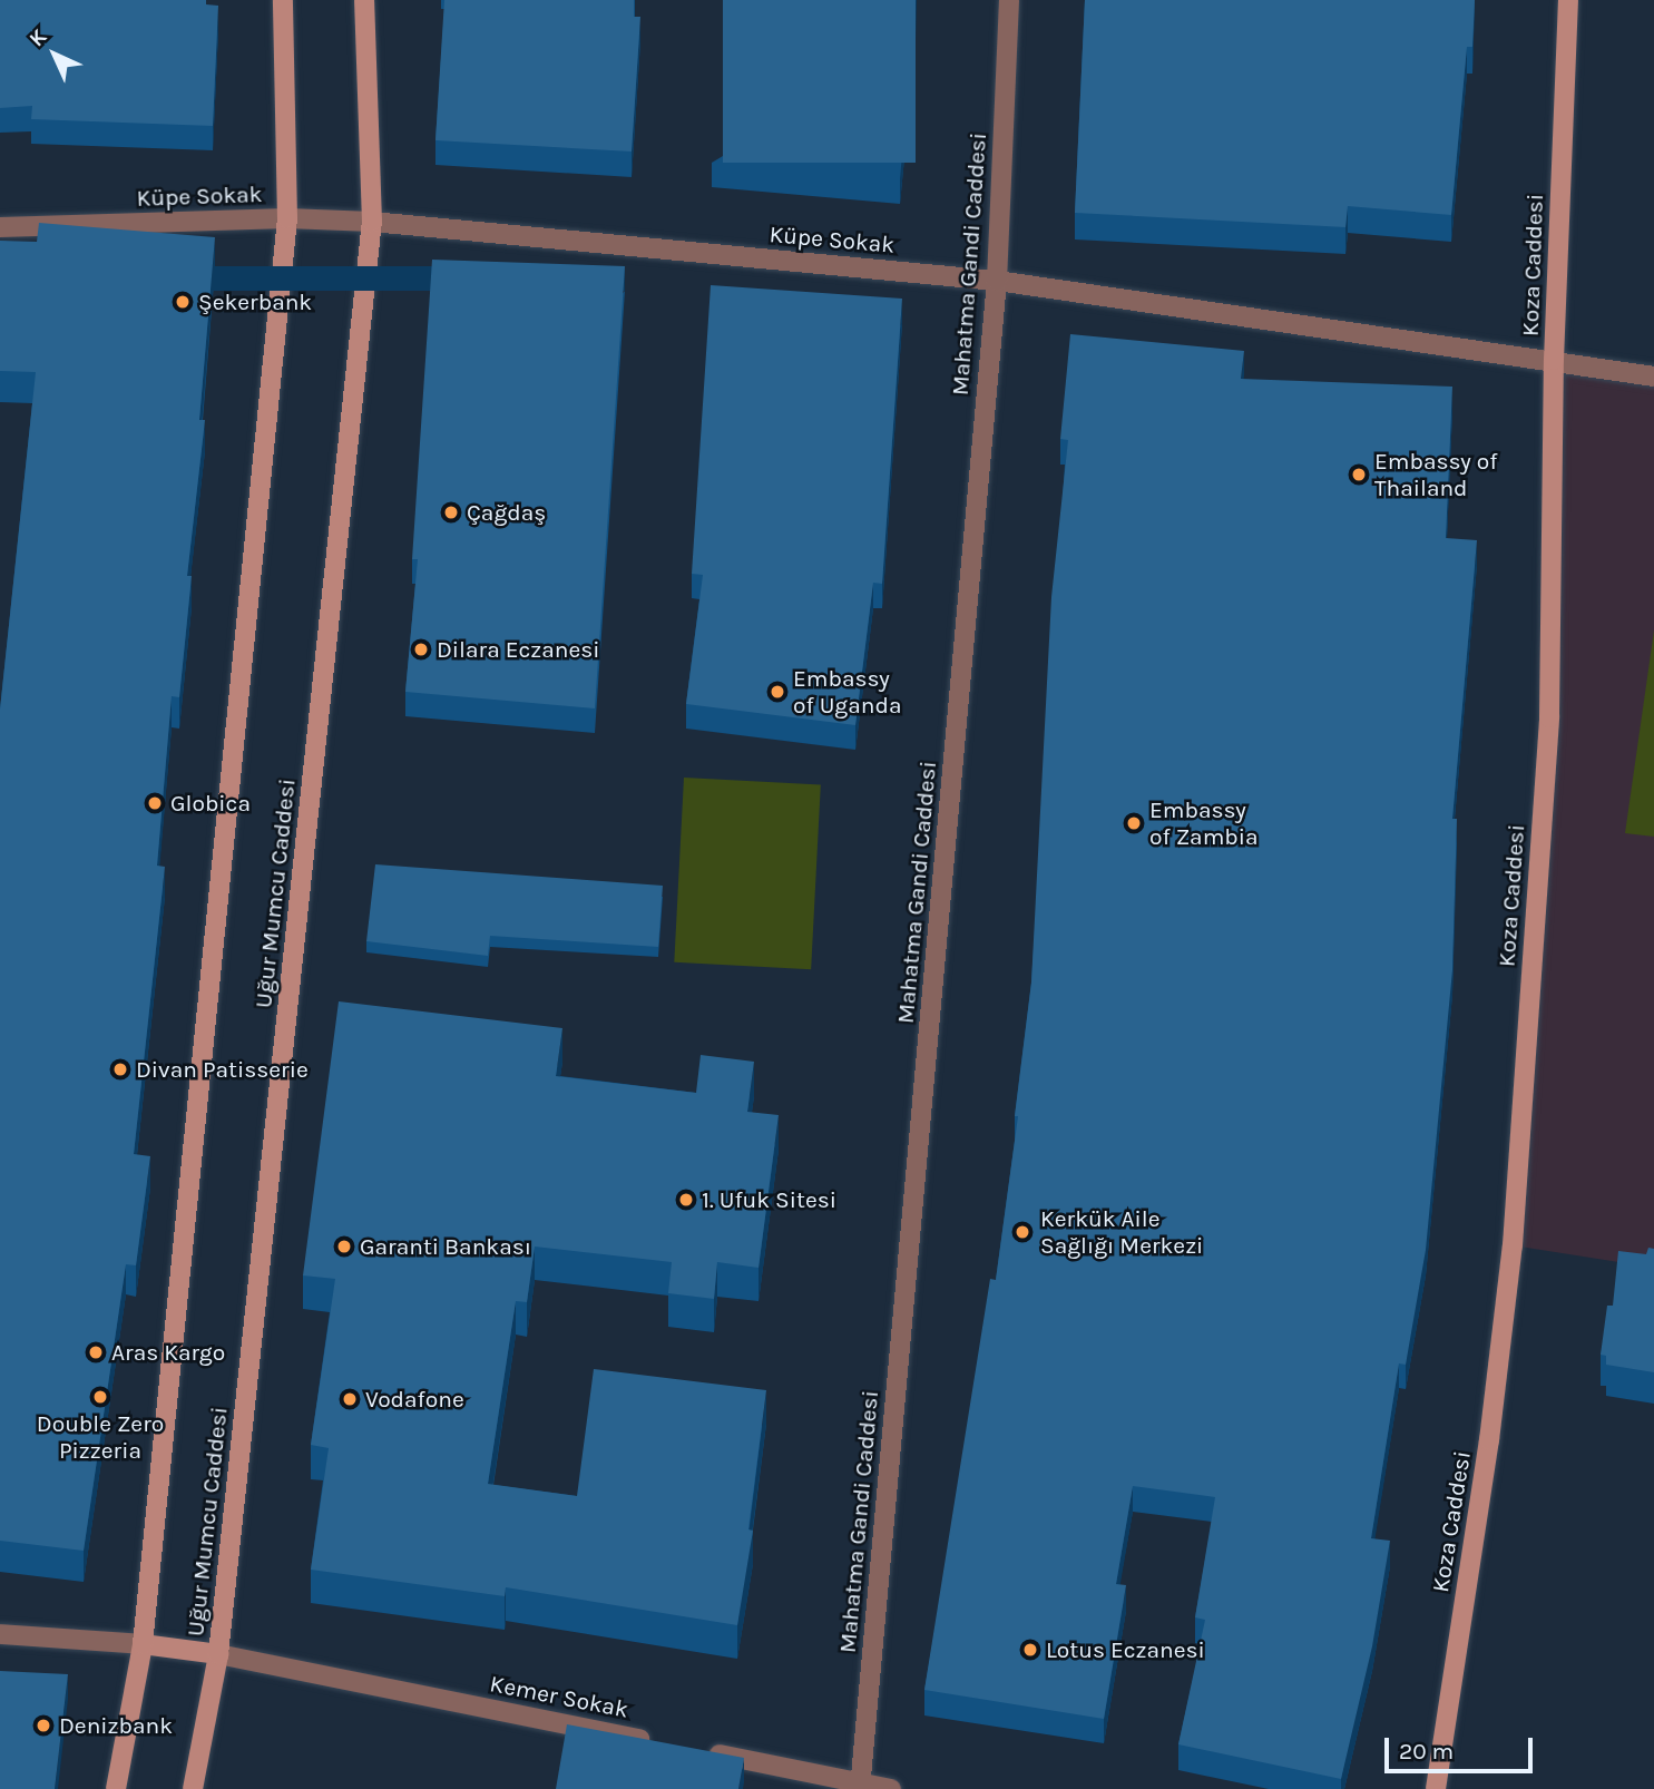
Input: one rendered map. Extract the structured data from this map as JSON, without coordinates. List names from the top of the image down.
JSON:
{
  "streets": {
    "main road": ["Koza Caddesi", "Uğur Mumcu Caddesi"],
    "street": ["Küpe Sokak", "Mahatma Gandi Caddesi", "Kemer Sokak"]
  },
  "crossings": [
    ["Küpe Sokak", "Mahatma Gandi Caddesi"],
    ["Küpe Sokak", "Koza Caddesi"],
    ["Küpe Sokak", "Uğur Mumcu Caddesi"],
    ["Uğur Mumcu Caddesi", "Kemer Sokak"]
  ],
  "places": [
    "Şekerbank",
    "Embassy of Thailand",
    "Çağdaş",
    "Dilara Eczanesi",
    "Embassy of Uganda",
    "Globica",
    "Embassy of Zambia",
    "Divan Patisserie",
    "1. Ufuk Sitesi",
    "Kerkük Aile Sağlığı Merkezi",
    "Garanti Bankası",
    "Aras Kargo",
    "Double Zero Pizzeria",
    "Vodafone",
    "Lotus Eczanesi",
    "Denizbank"
  ],
  "scale_bar": "20 m",
  "north": "top left"
}
